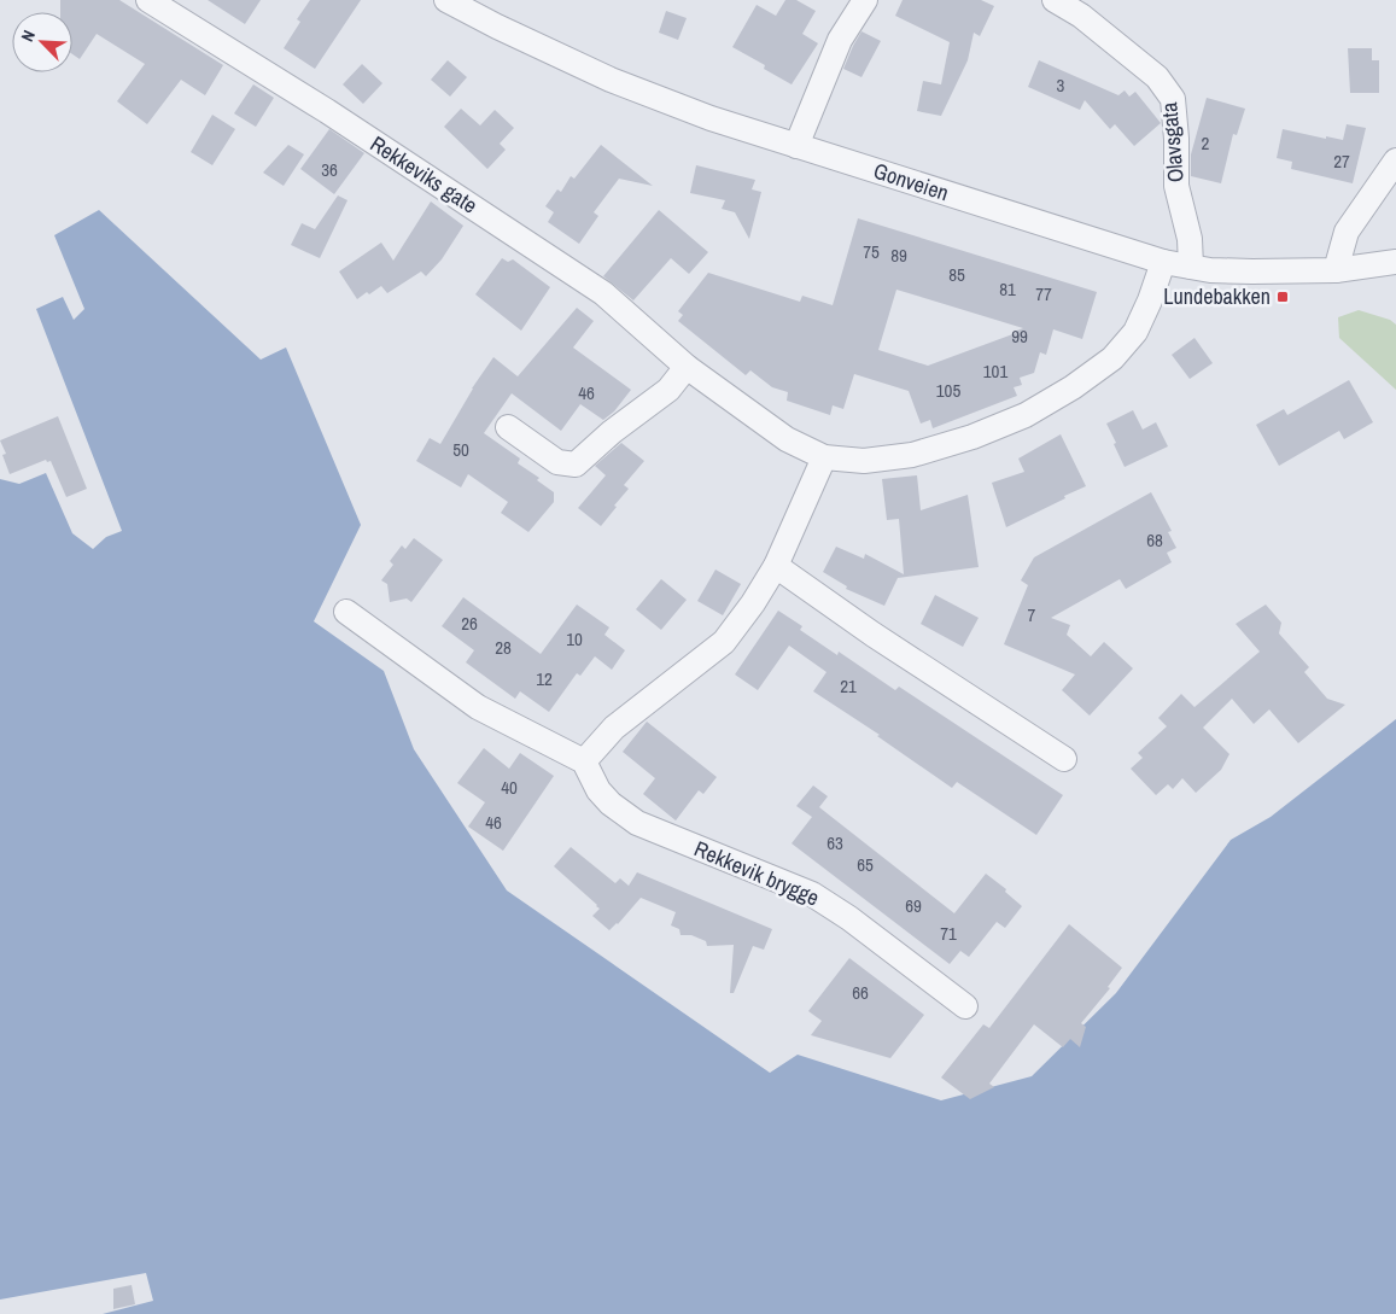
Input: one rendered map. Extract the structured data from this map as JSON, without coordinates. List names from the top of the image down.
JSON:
{
  "streets": {
    "street": [
      "Olavsgata",
      "Rekkeviks gate",
      "Gonveien",
      "Rekkevik brygge"
    ]
  },
  "crossings": [
    ["Olavsgata", "Gonveien"],
    ["Rekkeviks gate", "Gonveien"]
  ],
  "places": {
    "transit": ["Lundebakken"]
  },
  "house_numbers": [
    "3",
    "2",
    "27",
    "36",
    "75",
    "89",
    "85",
    "81",
    "77",
    "99",
    "101",
    "105",
    "46",
    "50",
    "68",
    "7",
    "26",
    "10",
    "28",
    "12",
    "21",
    "40",
    "46",
    "63",
    "65",
    "69",
    "71",
    "66"
  ],
  "north": "top left"
}
